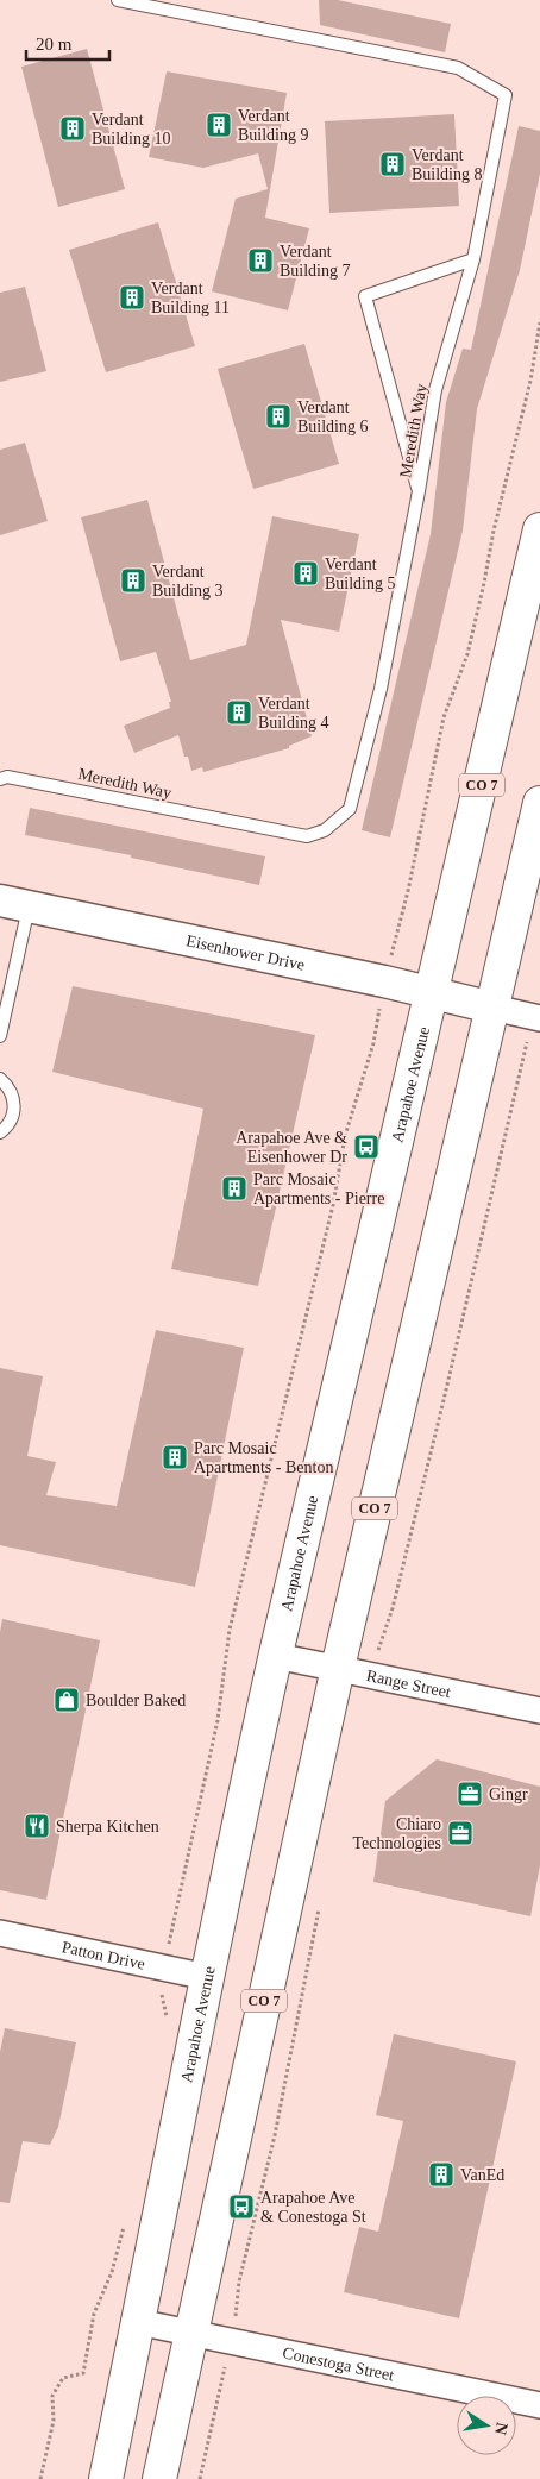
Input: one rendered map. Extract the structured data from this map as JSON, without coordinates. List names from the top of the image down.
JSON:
{
  "streets": {
    "main road": ["CO 7", "Arapahoe Avenue"],
    "street": [
      "Eisenhower Drive",
      "Range Street",
      "Patton Drive",
      "Conestoga Street"
    ],
    "lane": ["Meredith Way"]
  },
  "crossings": [
    ["CO 7", "Eisenhower Drive"],
    ["CO 7", "Range Street"],
    ["CO 7", "Conestoga Street"],
    ["Eisenhower Drive", "Arapahoe Avenue"],
    ["Arapahoe Avenue", "Range Street"],
    ["Arapahoe Avenue", "Patton Drive"],
    ["Arapahoe Avenue", "Conestoga Street"]
  ],
  "places": {
    "building": [
      "Verdant Building 9",
      "Verdant Building 10",
      "Verdant Building 8",
      "Verdant Building 7",
      "Verdant Building 11",
      "Verdant Building 6",
      "Verdant Building 5",
      "Verdant Building 3",
      "Verdant Building 4",
      "Parc Mosaic Apartments - Pierre",
      "Parc Mosaic Apartments - Benton",
      "VanEd"
    ],
    "bus stop": ["Arapahoe Ave & Eisenhower Dr", "Arapahoe Ave & Conestoga St"],
    "shop": ["Boulder Baked"],
    "office": ["Gingr", "Chiaro Technologies"],
    "restaurant": ["Sherpa Kitchen"]
  },
  "scale_bar": "20 m",
  "north": "right"
}
